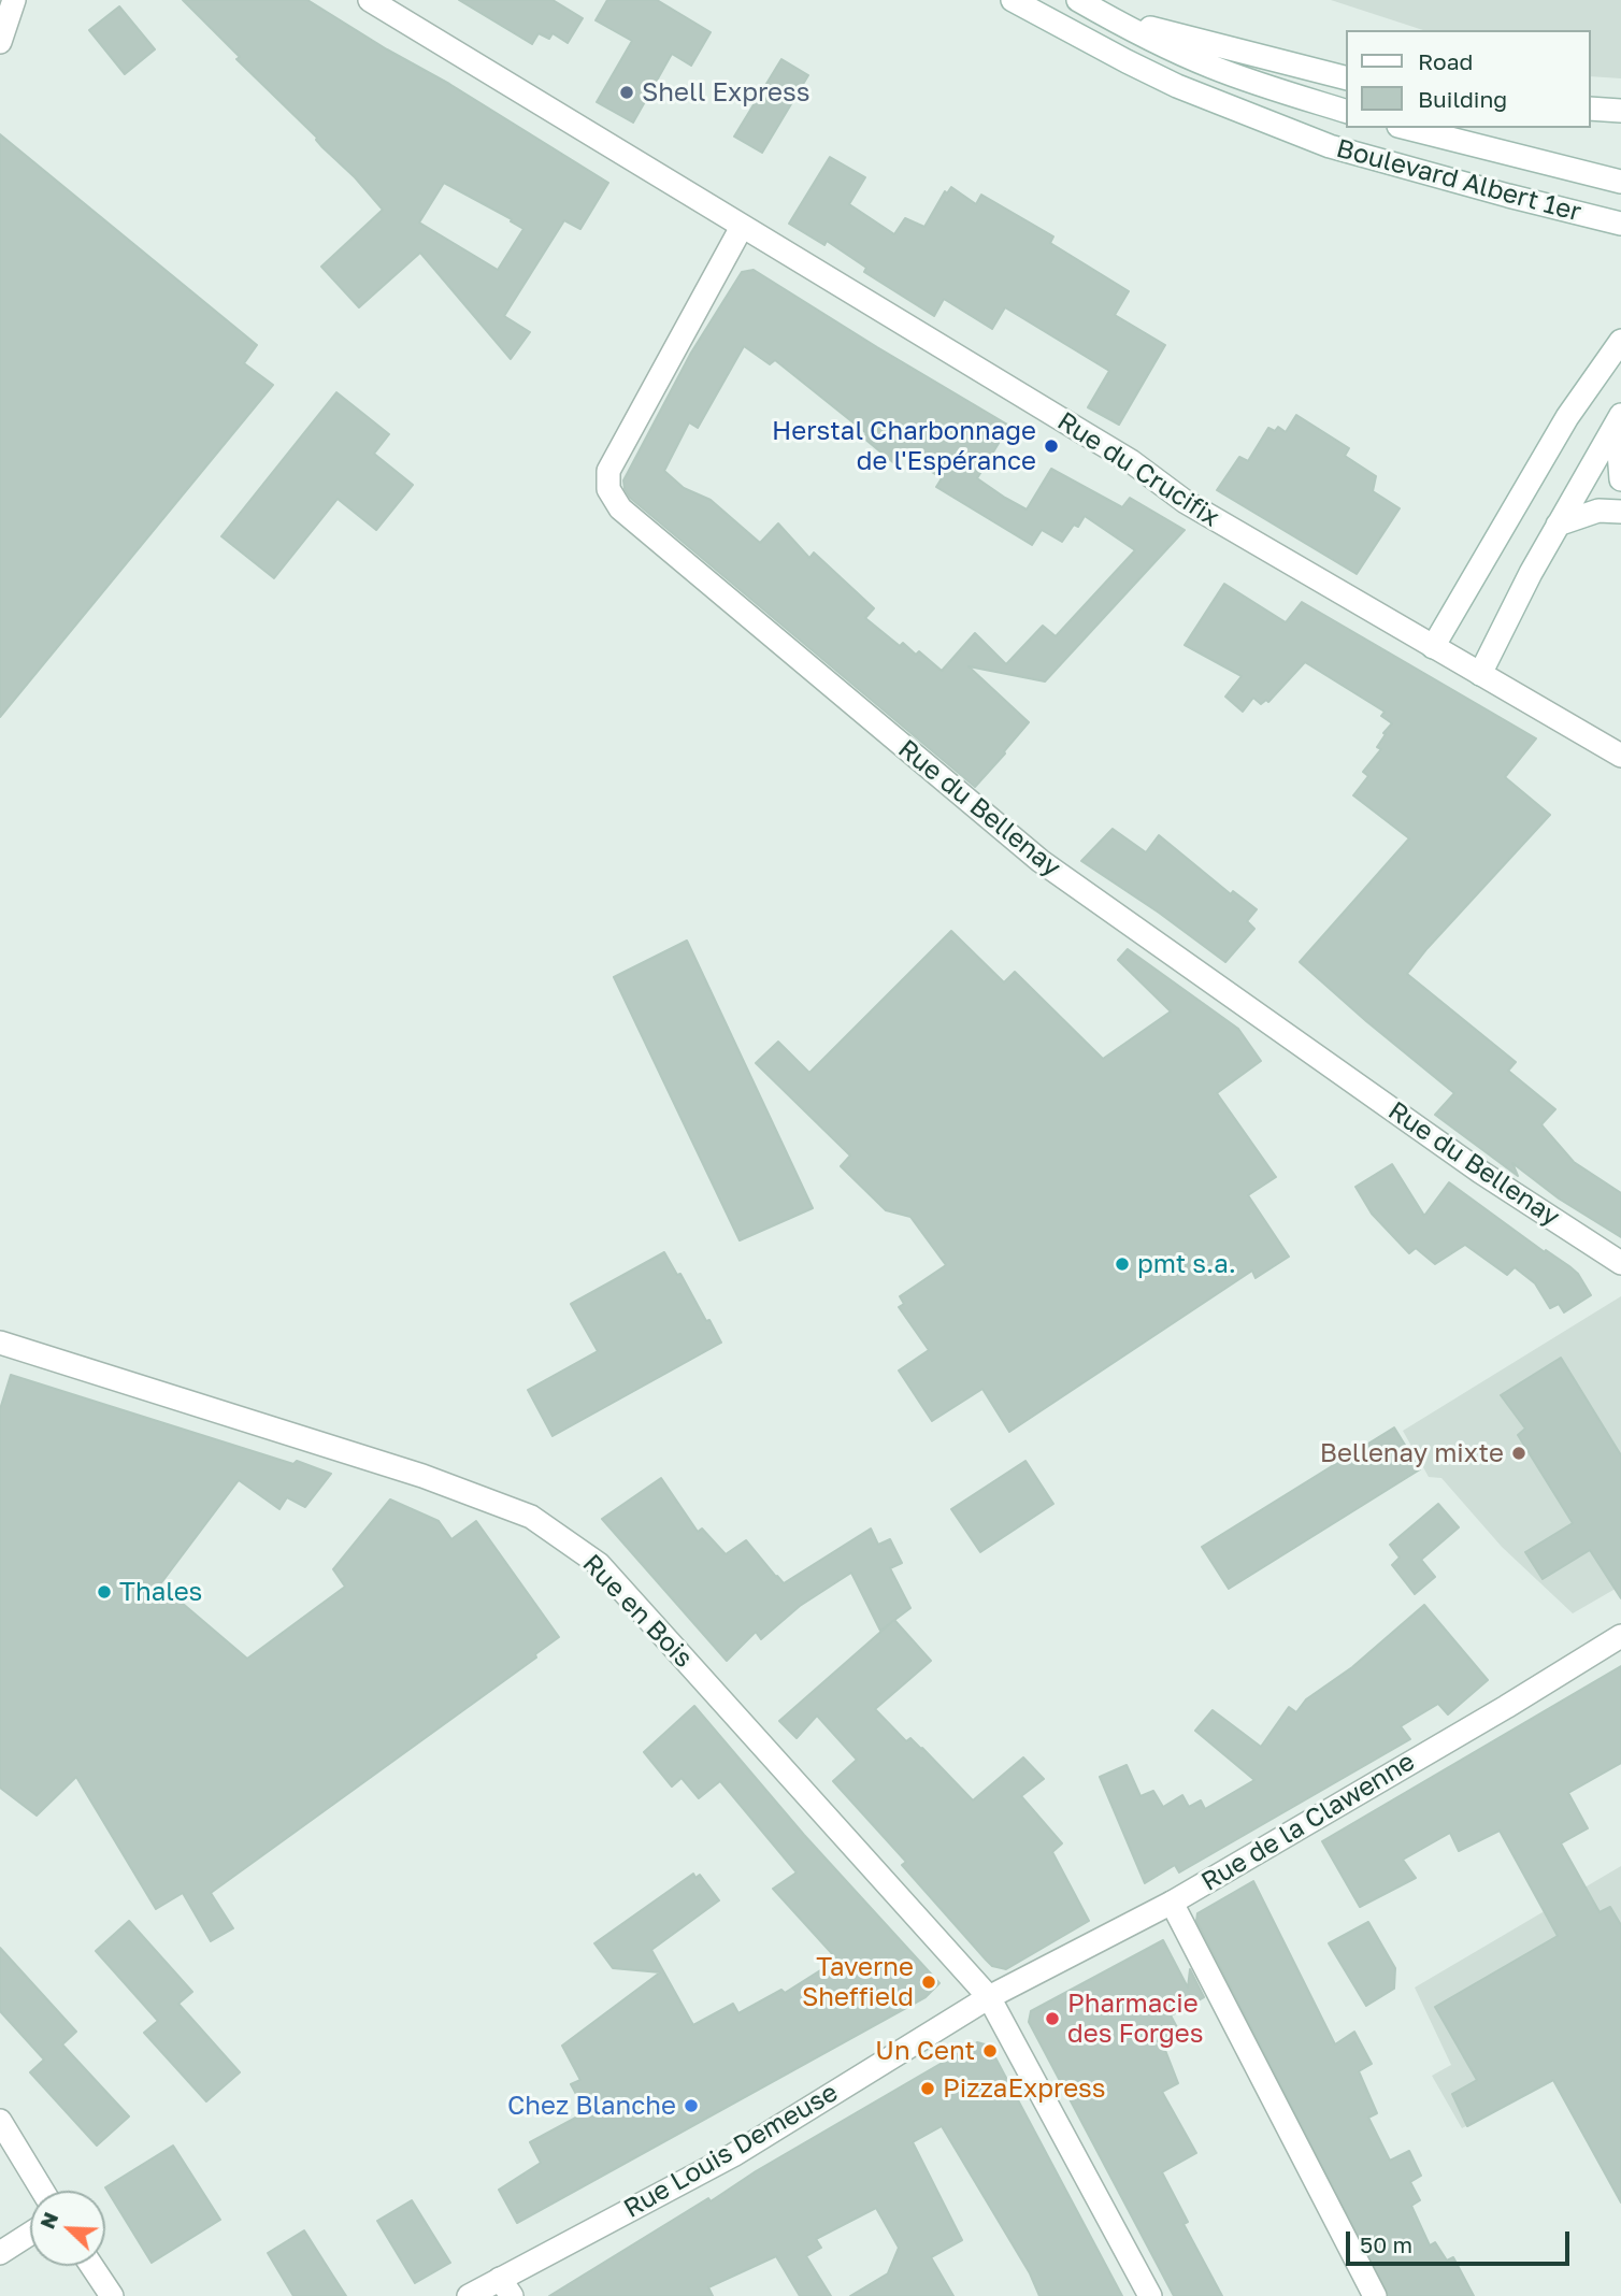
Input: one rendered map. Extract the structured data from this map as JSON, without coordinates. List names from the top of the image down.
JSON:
{
  "streets": {
    "street": [
      "Boulevard Albert 1er",
      "Rue du Crucifix",
      "Rue du Bellenay",
      "Rue en Bois",
      "Rue de la Clawenne",
      "Rue Louis Demeuse"
    ]
  },
  "crossings": [
    ["Rue du Crucifix", "Rue du Bellenay"],
    ["Rue en Bois", "Rue de la Clawenne"],
    ["Rue en Bois", "Rue Louis Demeuse"],
    ["Rue de la Clawenne", "Rue Louis Demeuse"]
  ],
  "places": [
    "Shell Express",
    "Herstal Charbonnage de l'Espérance",
    "pmt s.a.",
    "Bellenay mixte",
    "Thales",
    "Taverne Sheffield",
    "Pharmacie des Forges",
    "Un Cent",
    "PizzaExpress",
    "Chez Blanche"
  ],
  "legend": ["Road", "Building"],
  "scale_bar": "50 m",
  "north": "top left"
}
